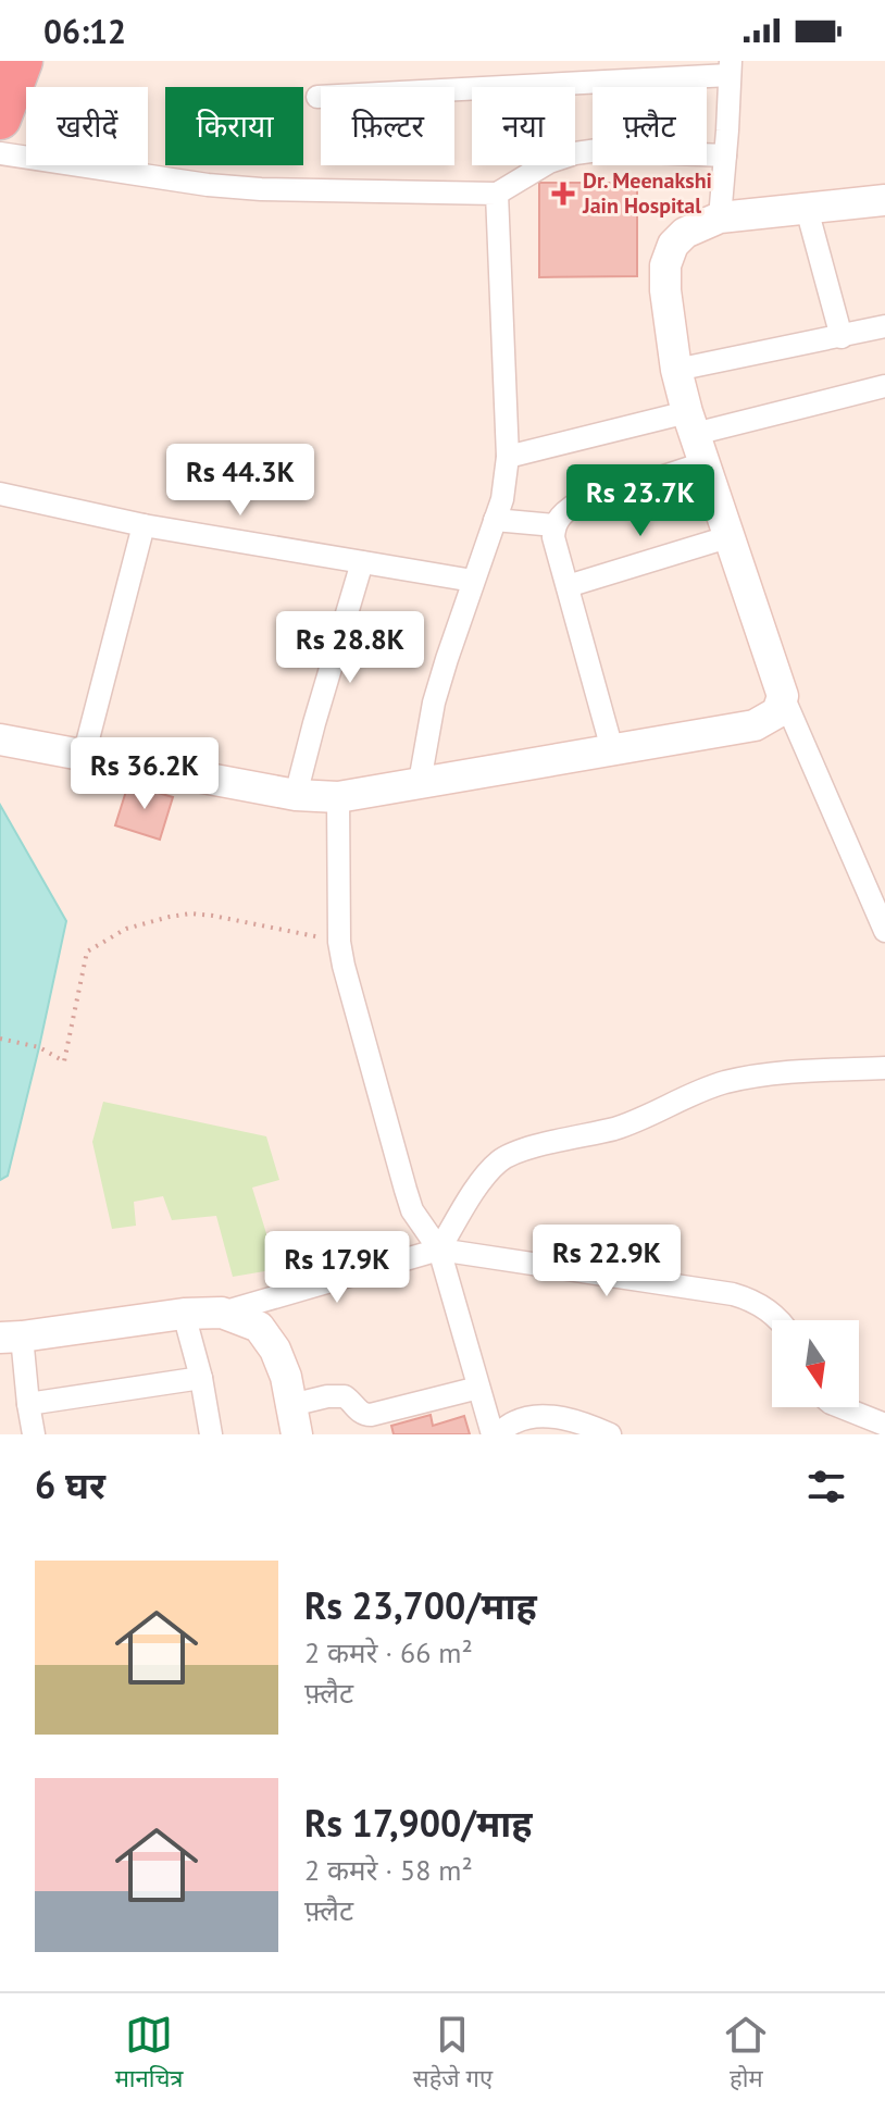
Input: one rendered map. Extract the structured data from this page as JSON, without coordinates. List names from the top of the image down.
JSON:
{
  "places": {
    "health": ["Dr. Meenakshi Jain Hospital"]
  },
  "north": "bottom",
  "page": {
    "status": "06:12",
    "chip": [
      "खरीदें",
      "किराया",
      "फ़िल्टर",
      "नया",
      "फ़्लैट"
    ],
    "price": [
      "Rs 44.3K",
      "Rs 23.7K",
      "Rs 28.8K",
      "Rs 36.2K",
      "Rs 22.9K",
      "Rs 17.9K"
    ],
    "heading": "6 घर",
    "list": [
      {
        "name": "Rs 23,700/माह",
        "note": "2 कमरे · 66 m² · फ़्लैट"
      },
      {
        "name": "Rs 17,900/माह",
        "note": "2 कमरे · 58 m² · फ़्लैट"
      }
    ],
    "tabs": ["मानचित्र", "सहेजे गए", "होम"]
  }
}
